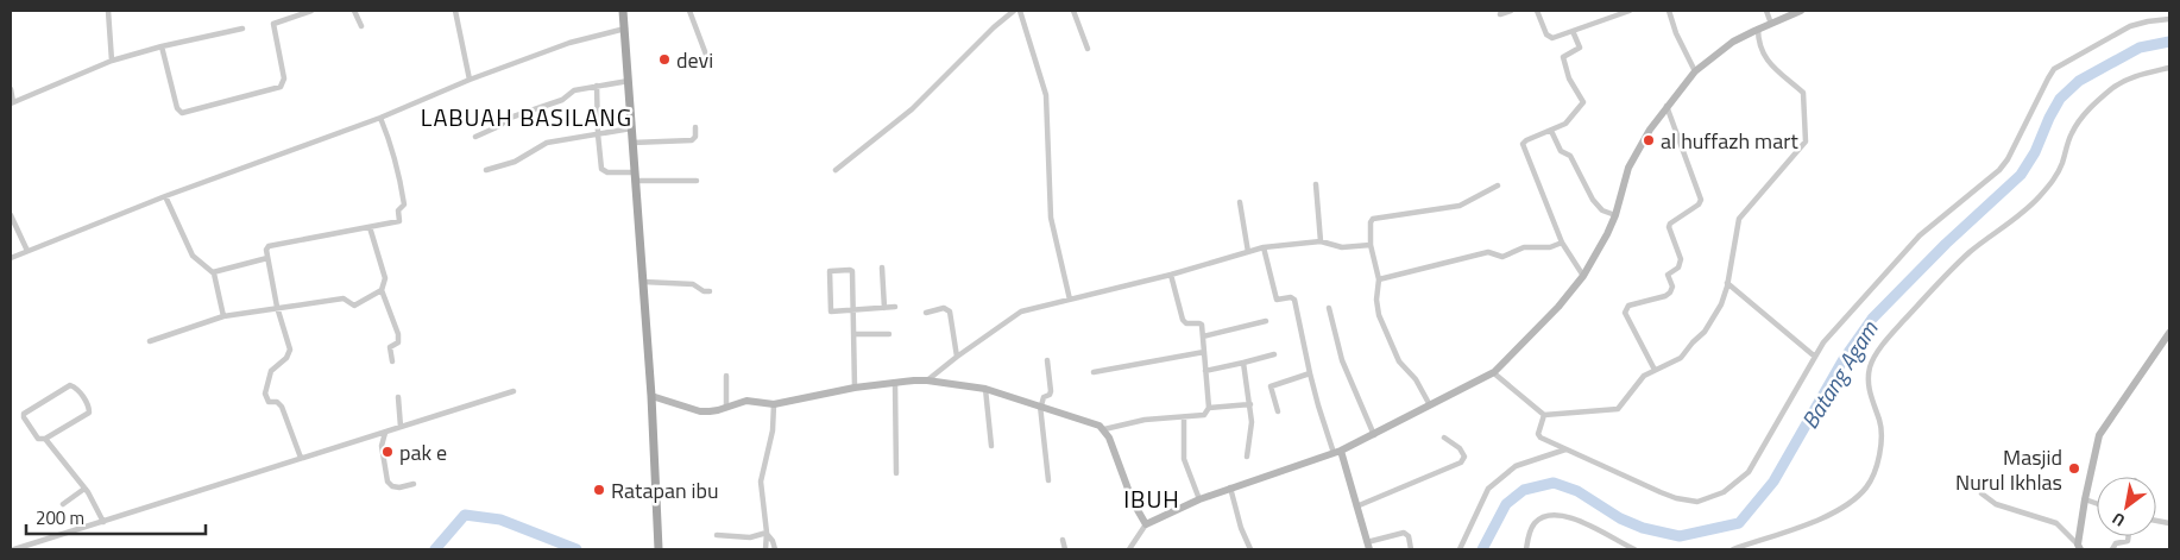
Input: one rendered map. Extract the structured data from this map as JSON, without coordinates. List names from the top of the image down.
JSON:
{
  "districts": ["LABUAH BASILANG", "IBUH"],
  "water": ["Batang Agam"],
  "places": [
    "devi",
    "al huffazh mart",
    "pak e",
    "Masjid Nurul Ikhlas",
    "Ratapan ibu"
  ],
  "scale_bar": "200 m",
  "north": "bottom left"
}
